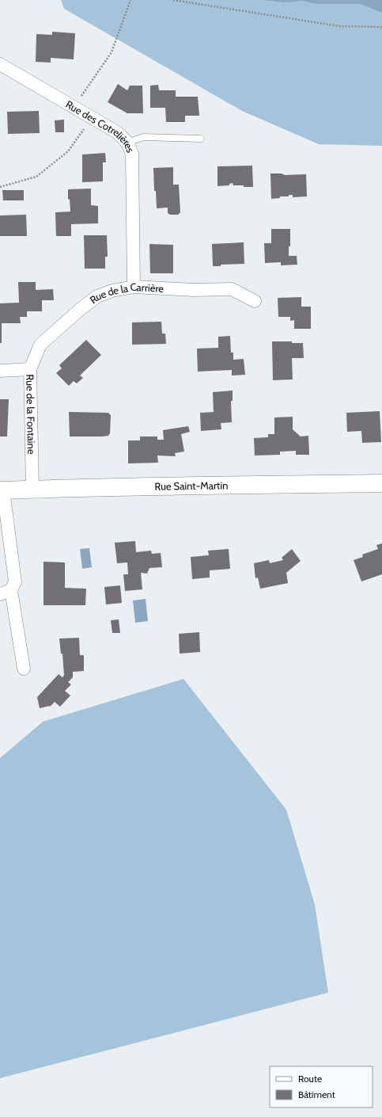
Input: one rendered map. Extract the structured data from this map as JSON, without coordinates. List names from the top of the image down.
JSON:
{
  "streets": {
    "main road": ["Rue Saint-Martin"],
    "street": ["Rue des Cotrelières", "Rue de la Carrière", "Rue de la Fontaine"]
  },
  "crossings": [
    ["Rue des Cotrelières", "Rue de la Carrière"],
    ["Rue de la Carrière", "Rue de la Fontaine"],
    ["Rue de la Fontaine", "Rue Saint-Martin"]
  ],
  "legend": ["Route", "Bâtiment"]
}
